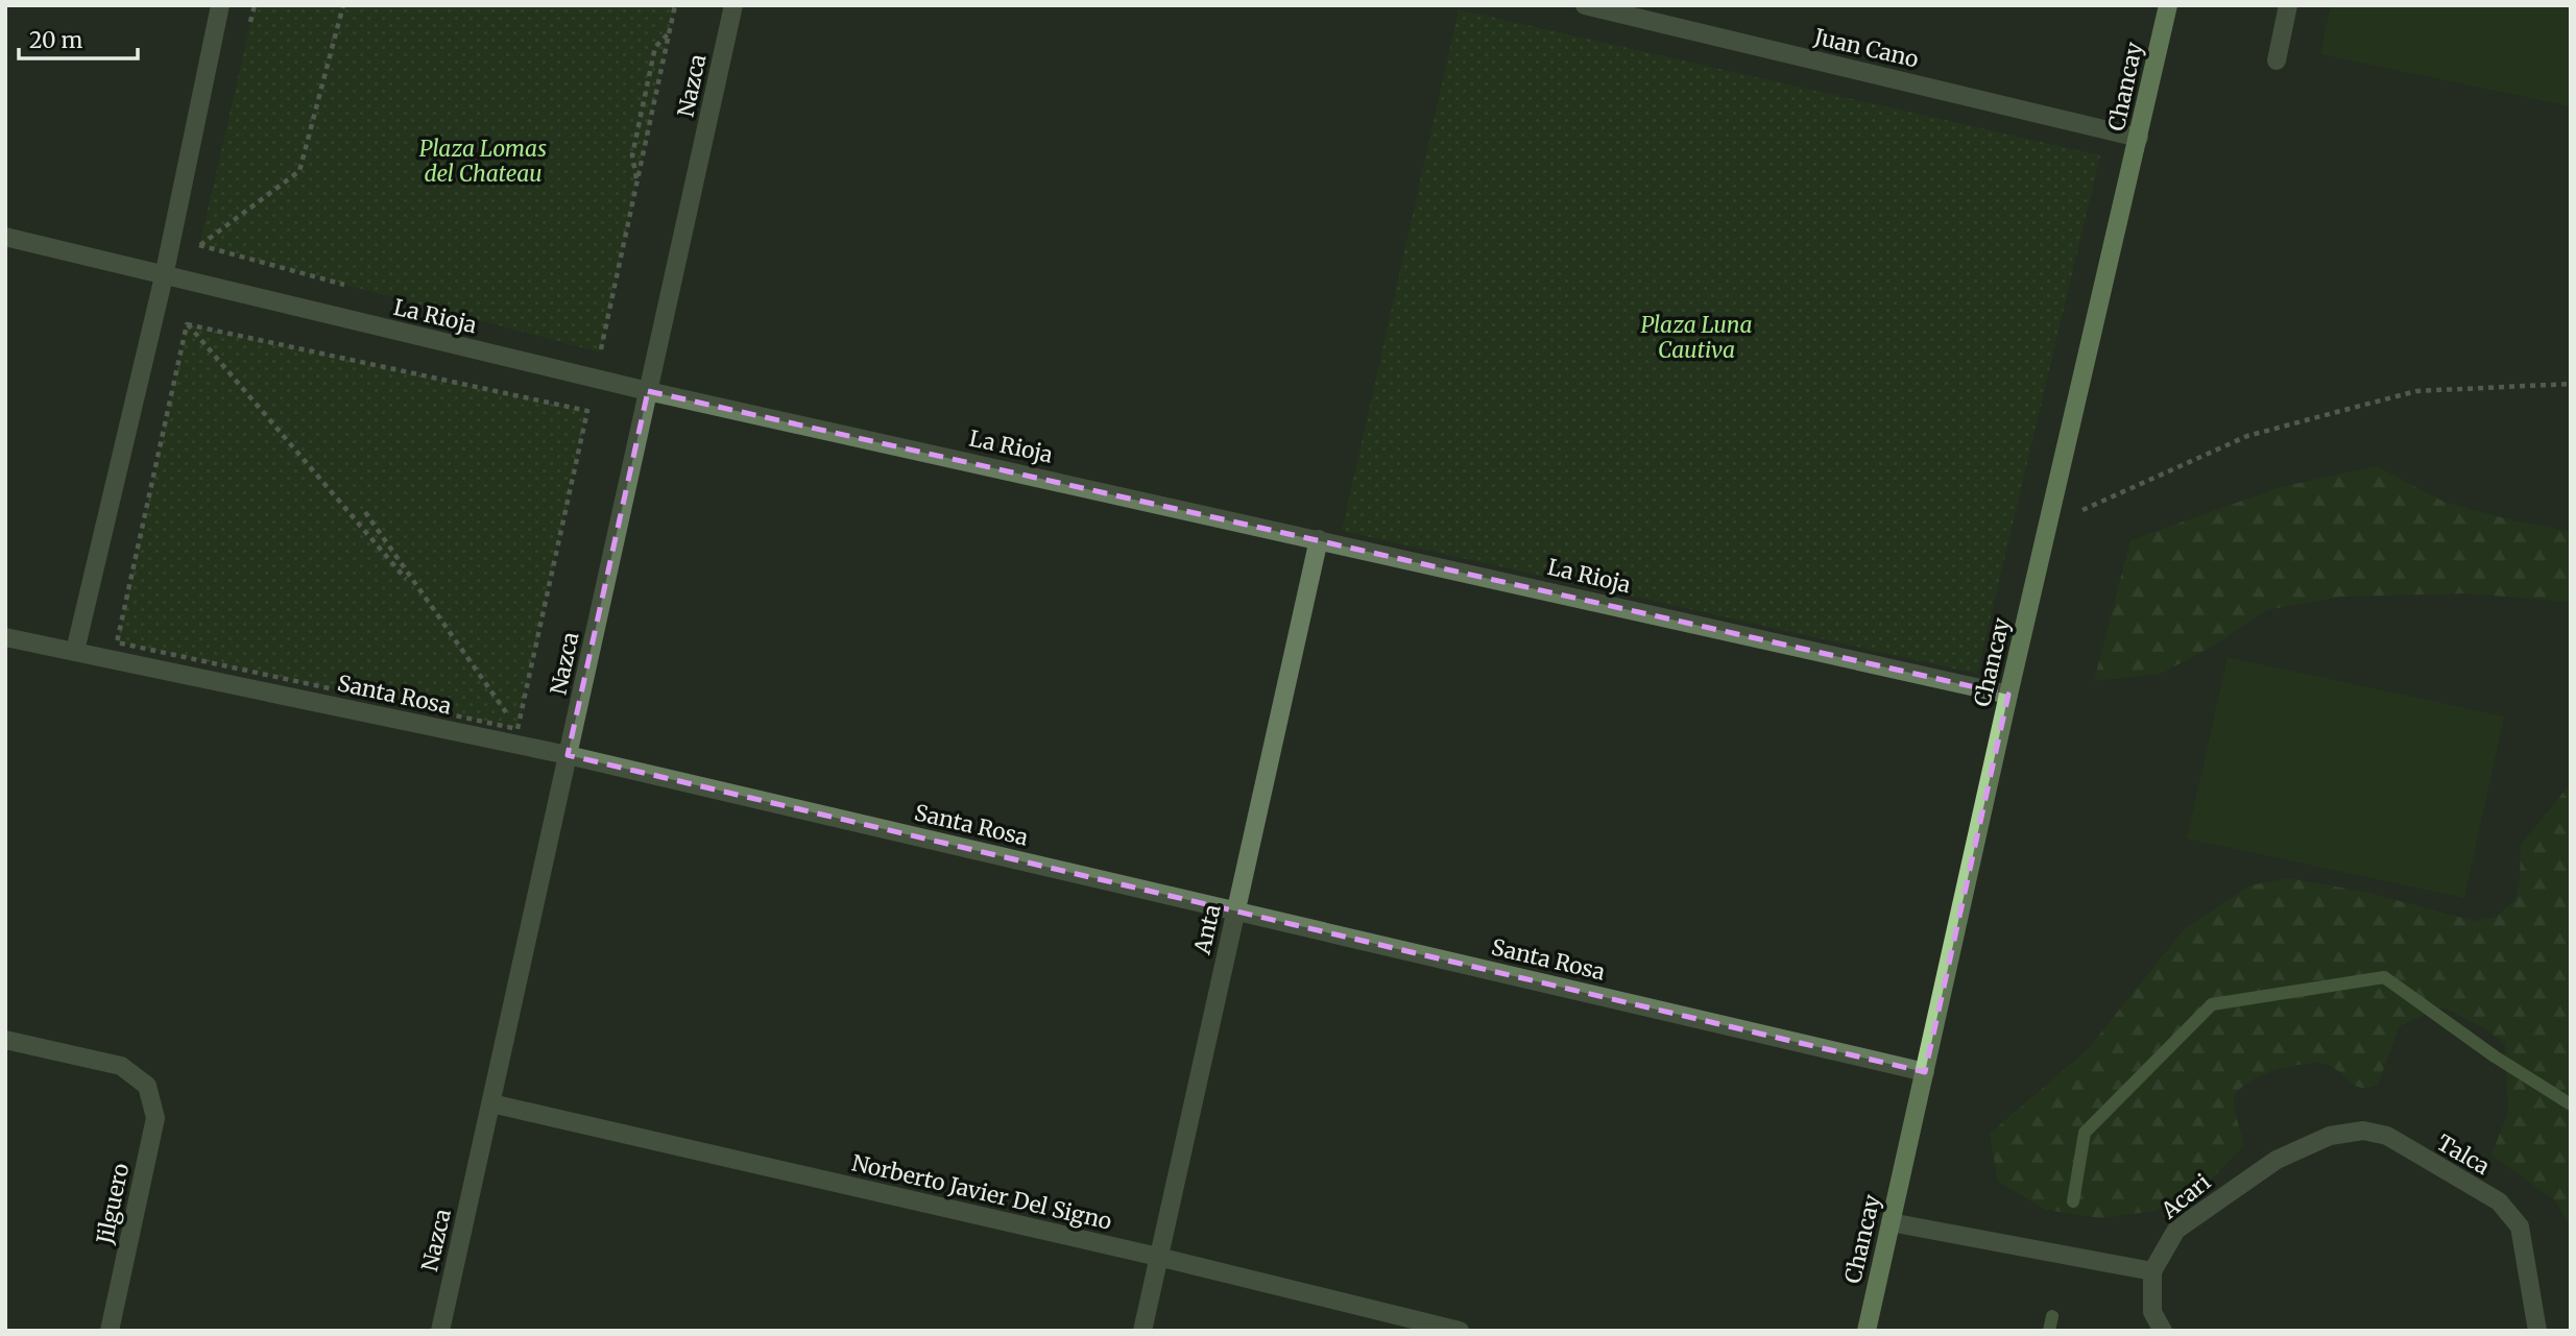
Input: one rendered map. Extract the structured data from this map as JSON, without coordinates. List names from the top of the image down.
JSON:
{
  "streets": {
    "main road": ["Chancay"],
    "street": [
      "Juan Cano",
      "Nazca",
      "La Rioja",
      "Santa Rosa",
      "Anta",
      "Talca",
      "Norberto Javier Del Signo",
      "Acari",
      "Jilguero"
    ]
  },
  "crossings": [
    ["Juan Cano", "Chancay"],
    ["Nazca", "La Rioja"],
    ["Nazca", "Santa Rosa"],
    ["Nazca", "Norberto Javier Del Signo"],
    ["Chancay", "La Rioja"],
    ["Chancay", "Santa Rosa"],
    ["La Rioja", "Anta"],
    ["Santa Rosa", "Anta"],
    ["Anta", "Norberto Javier Del Signo"],
    ["Talca", "Acari"]
  ],
  "parks": ["Plaza Lomas del Chateau", "Plaza Luna Cautiva"],
  "scale_bar": "20 m"
}
